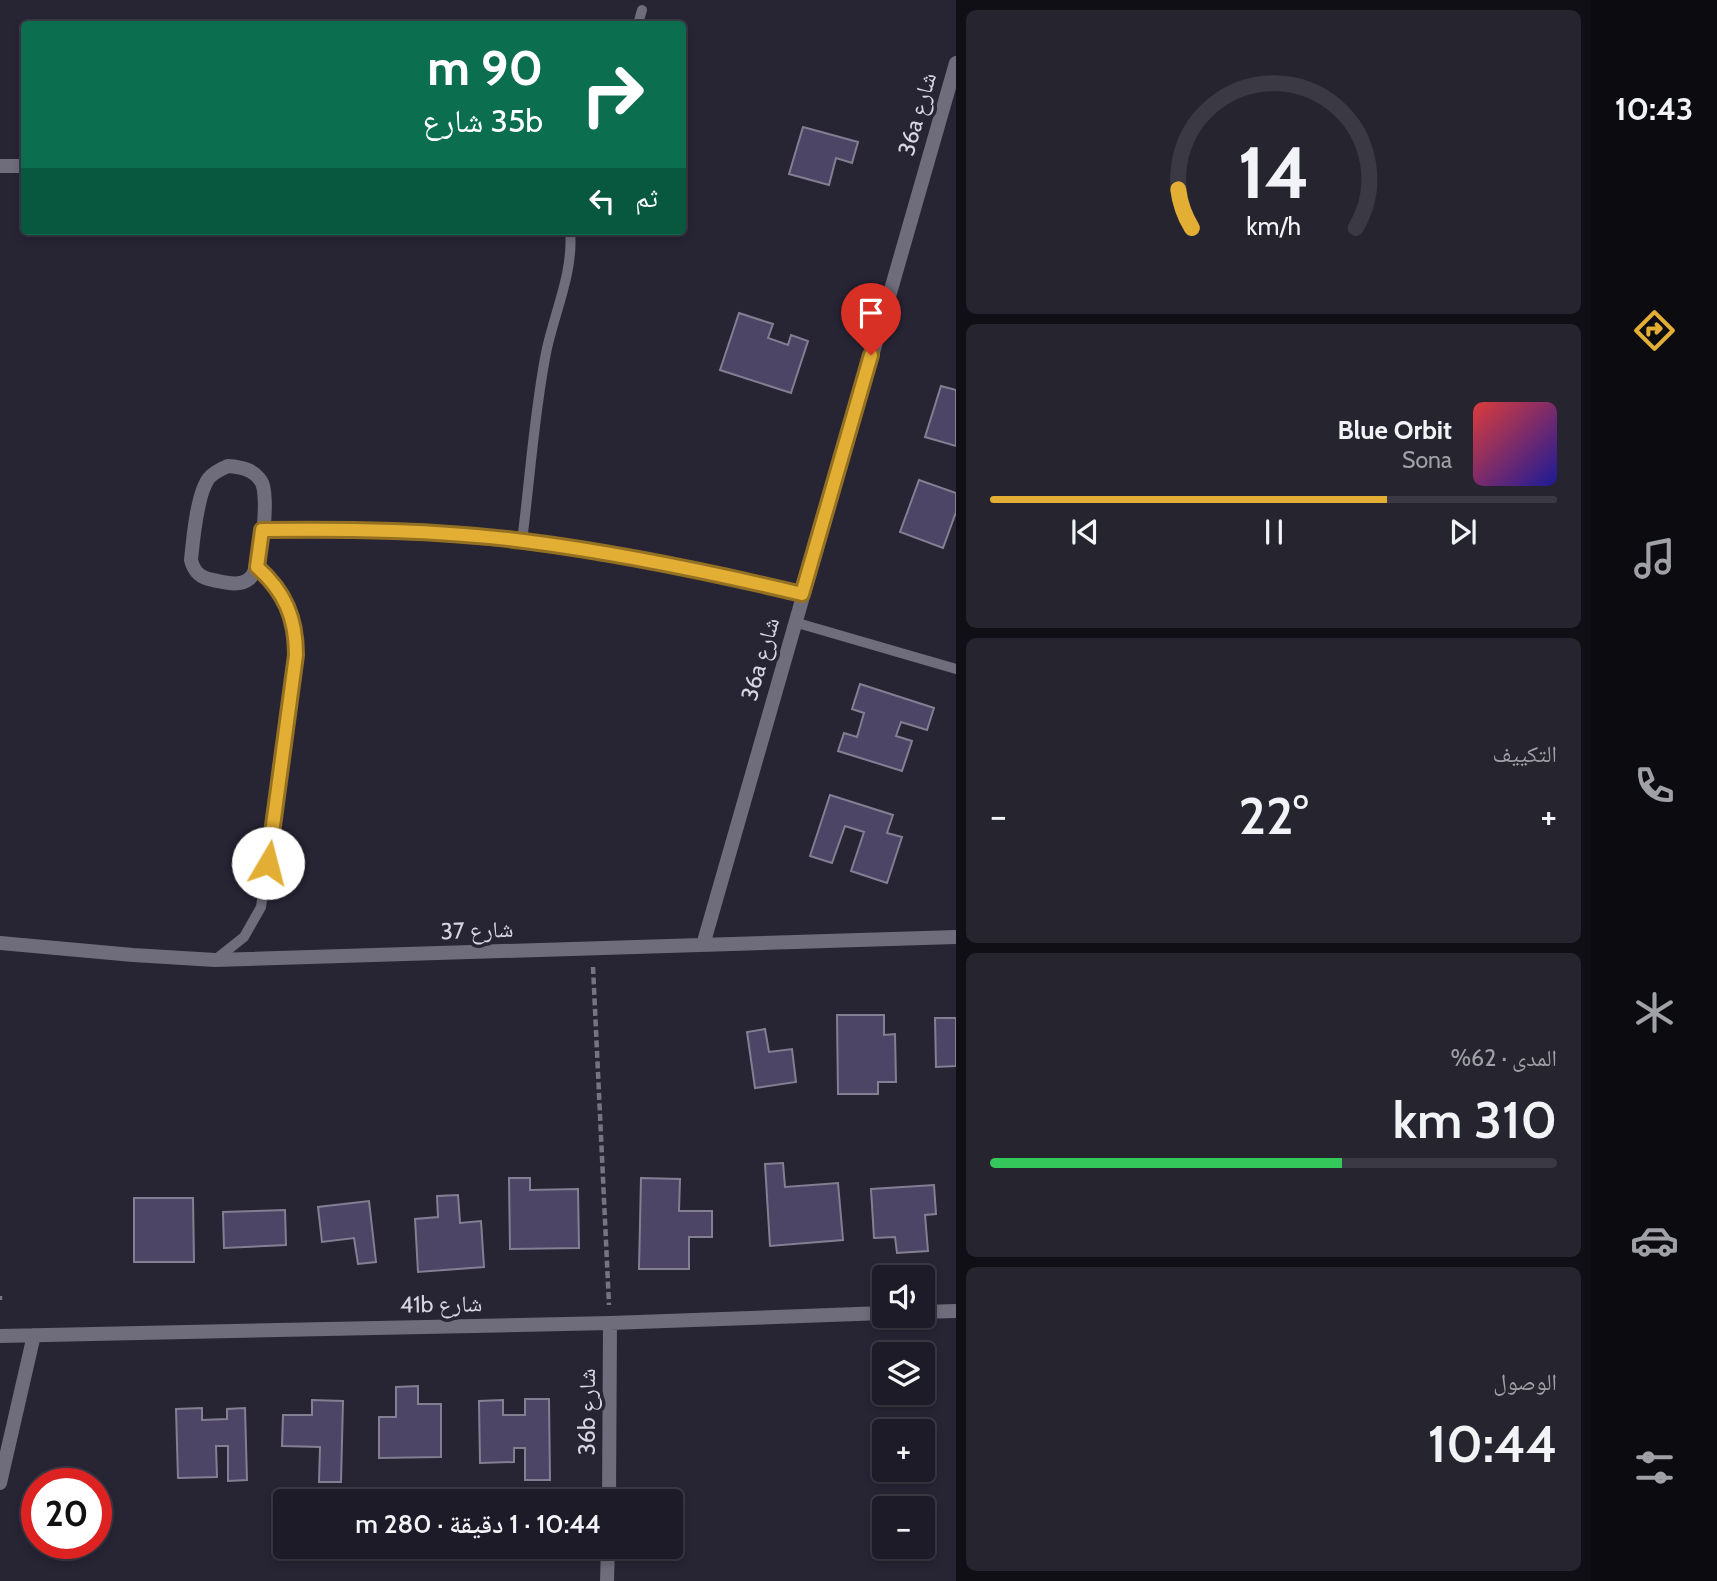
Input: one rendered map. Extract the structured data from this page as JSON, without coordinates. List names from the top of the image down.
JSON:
{
  "streets": {
    "street": [
      "36a شارع",
      "شارع 37",
      "41b شارع",
      "36b شارع"
    ]
  },
  "crossings": [
    ["36a شارع", "شارع 37"],
    ["41b شارع", "36b شارع"]
  ],
  "page": {
    "tabs": "10:43",
    "turn": ["90 m", "35b شارع"],
    "then": "ثم",
    "song": ["Blue Orbit", "Sona"],
    "tile": [
      "التكييف",
      ["المدى · 62%", "310 km"],
      ["الوصول", "10:44"]
    ],
    "heat": ["−", "22°", "+"],
    "map_buttons": ["+", "−"],
    "limit": "20",
    "trip": "10:44 · 1 دقيقة · 280 m",
    "gauge": ["14", "km/h"]
  }
}
